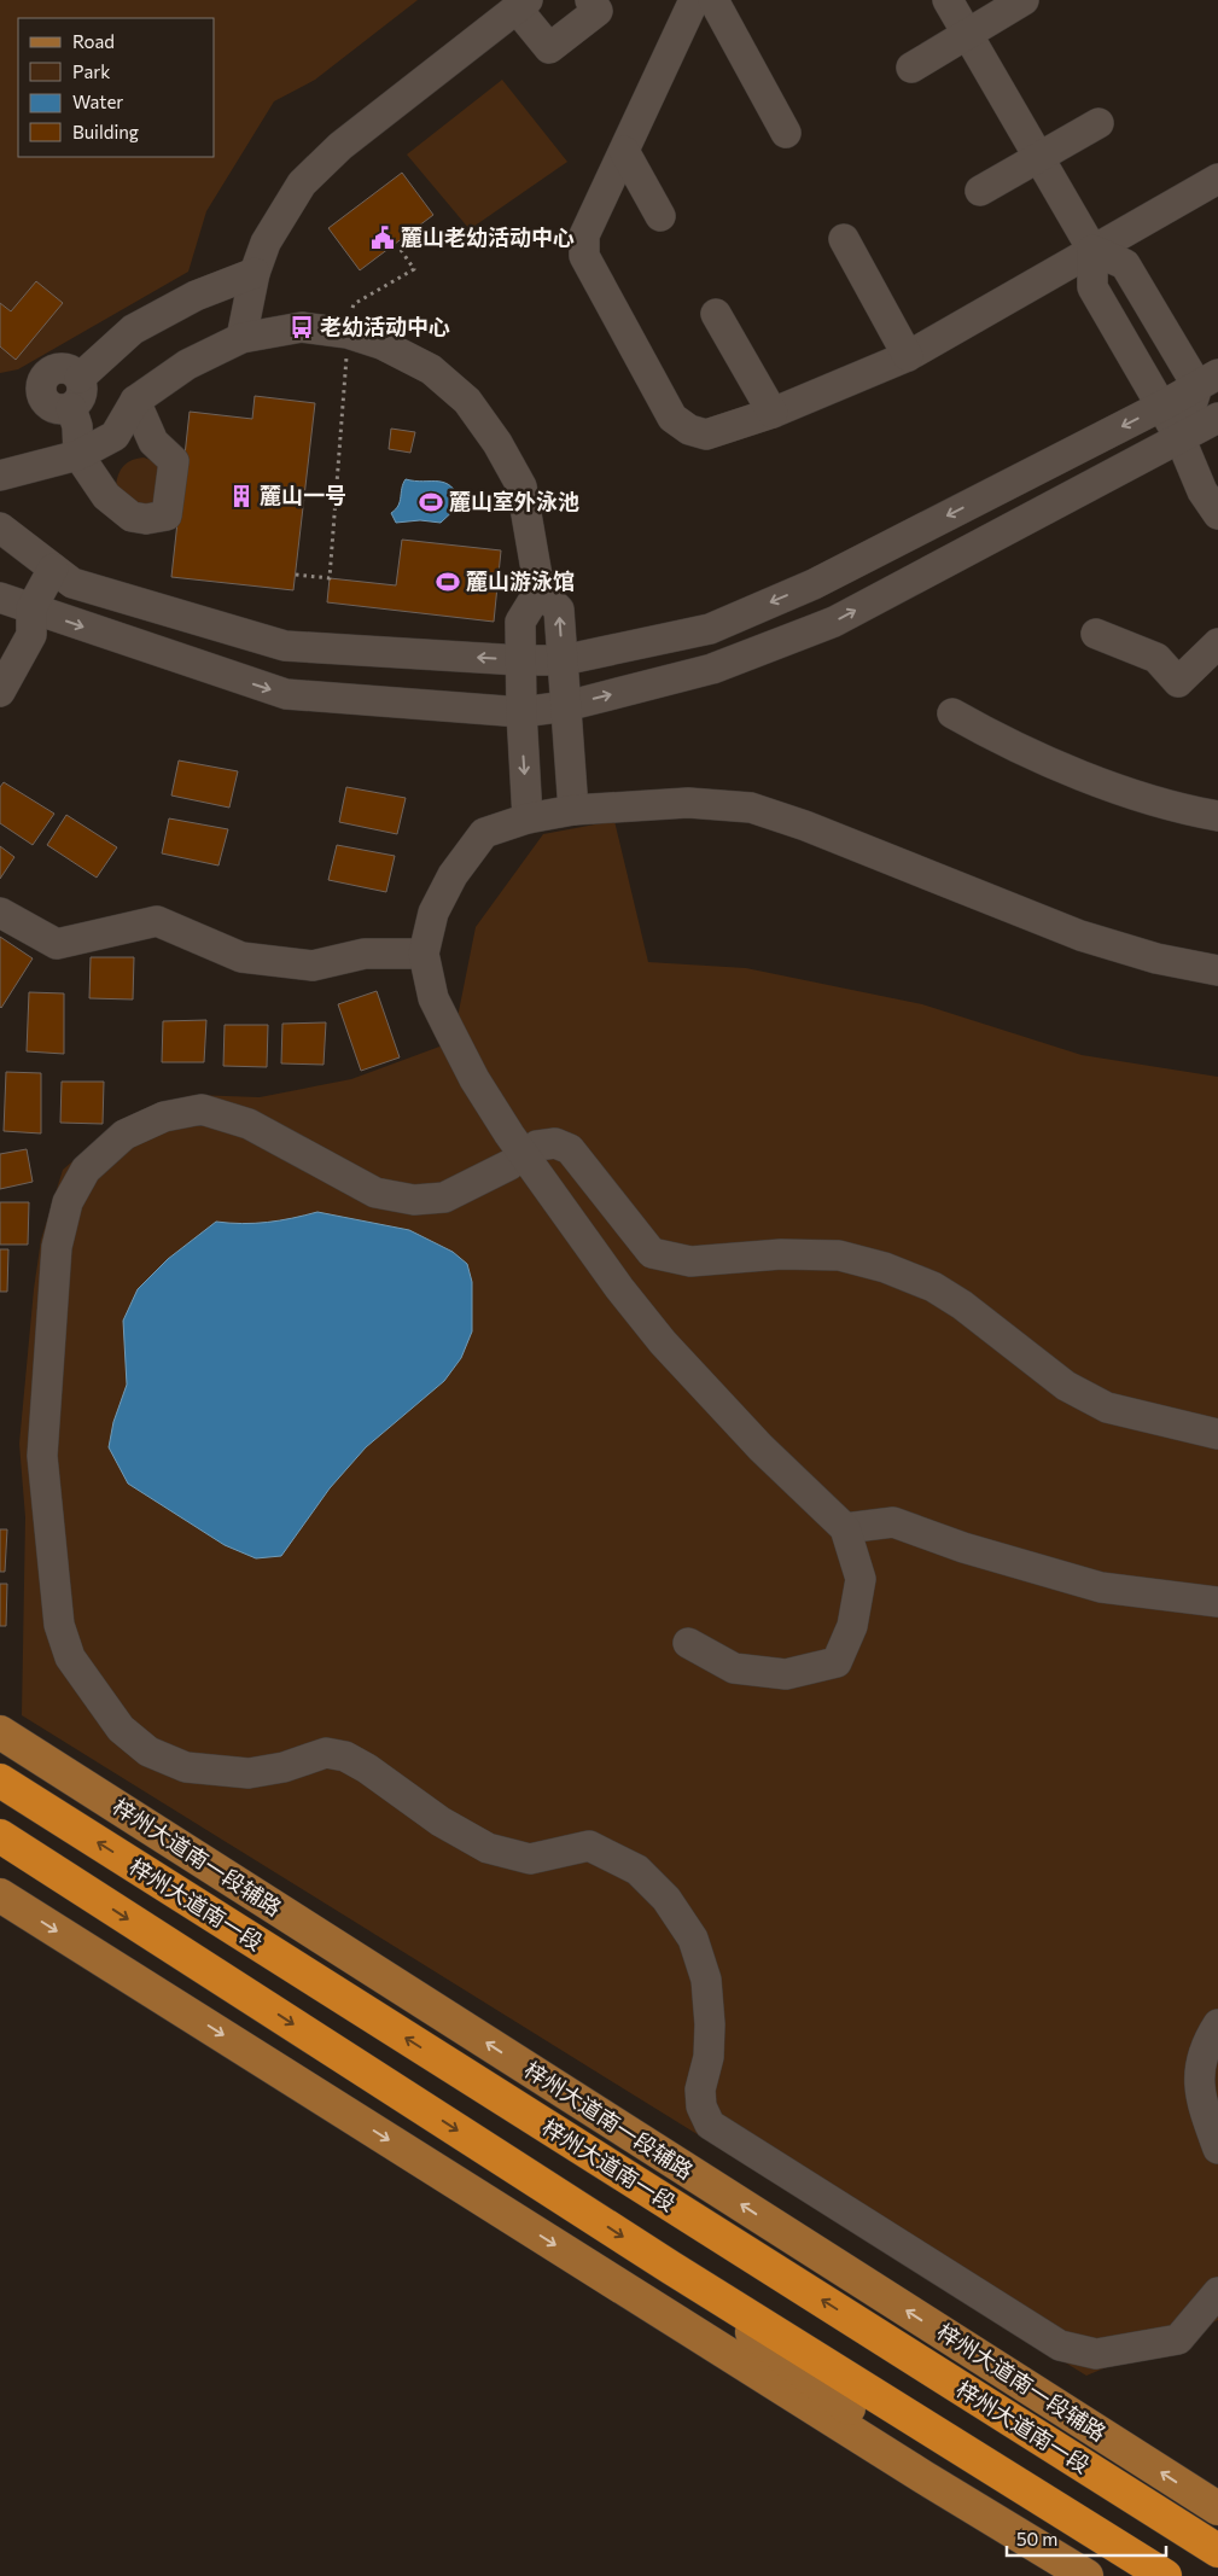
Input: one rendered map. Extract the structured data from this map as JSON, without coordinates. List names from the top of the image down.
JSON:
{
  "streets": {
    "highway": ["梓州大道南一段"],
    "main road": ["梓州大道南一段辅路"]
  },
  "places": {
    "public building": ["麓山老幼活动中心"],
    "bus stop": ["老幼活动中心"],
    "building": ["麓山一号"],
    "sports": ["麓山室外泳池", "麓山游泳馆"]
  },
  "legend": [
    "Road",
    "Park",
    "Water",
    "Building"
  ],
  "scale_bar": "50 m"
}
